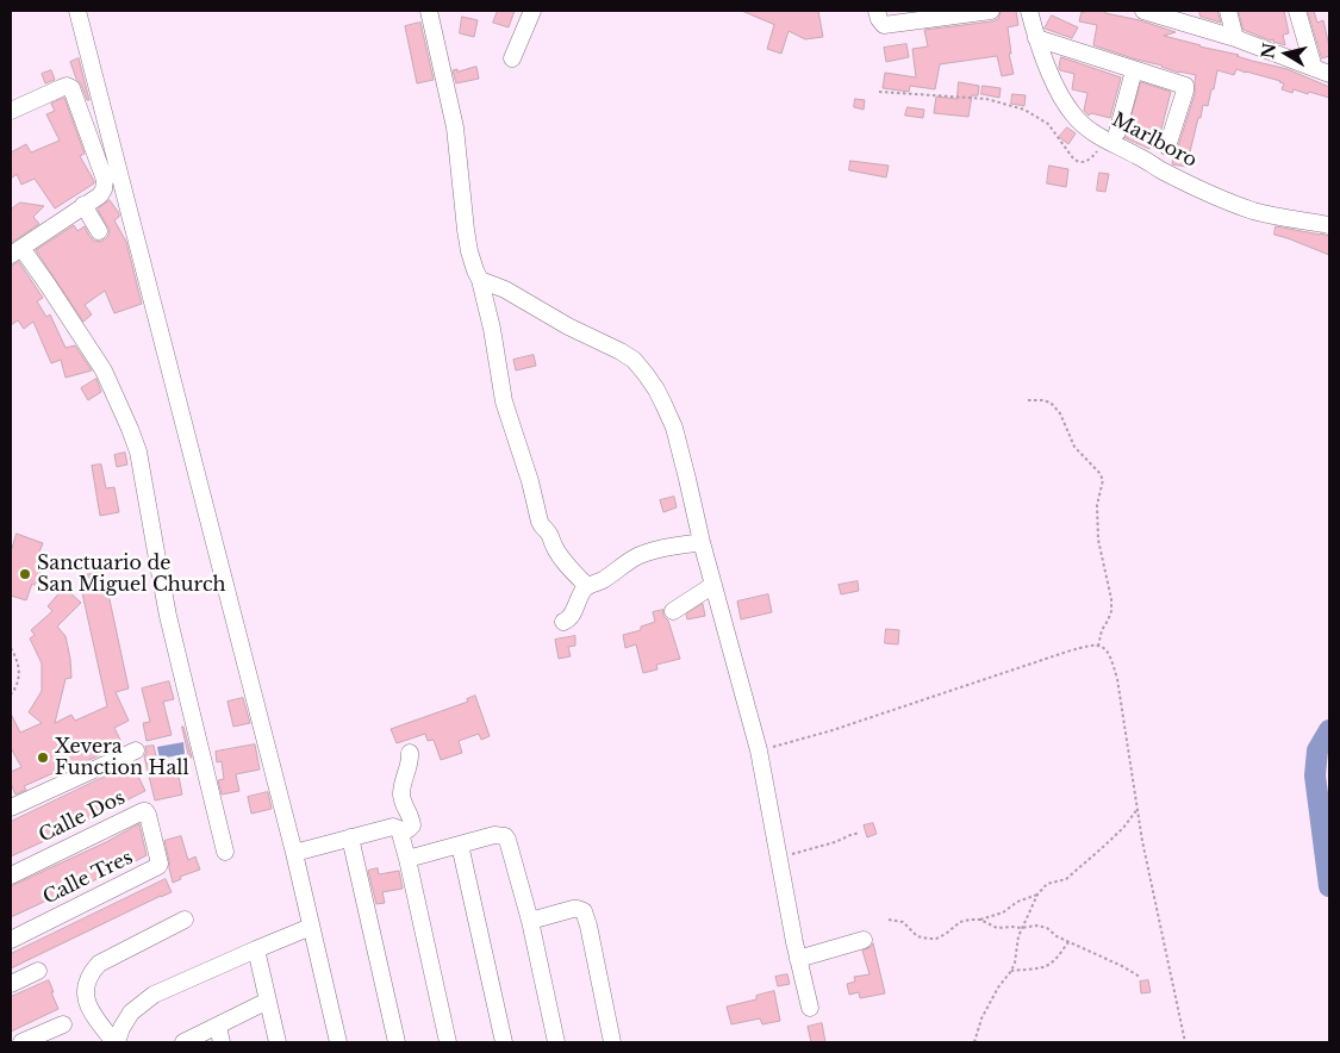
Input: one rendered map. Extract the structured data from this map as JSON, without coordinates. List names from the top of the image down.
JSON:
{
  "streets": {
    "street": ["Marlboro", "Calle Dos", "Calle Tres"]
  },
  "crossings": [
    ["Calle Dos", "Calle Tres"]
  ],
  "places": ["Sanctuario de San Miguel Church", "Xevera Function Hall"],
  "north": "left"
}
